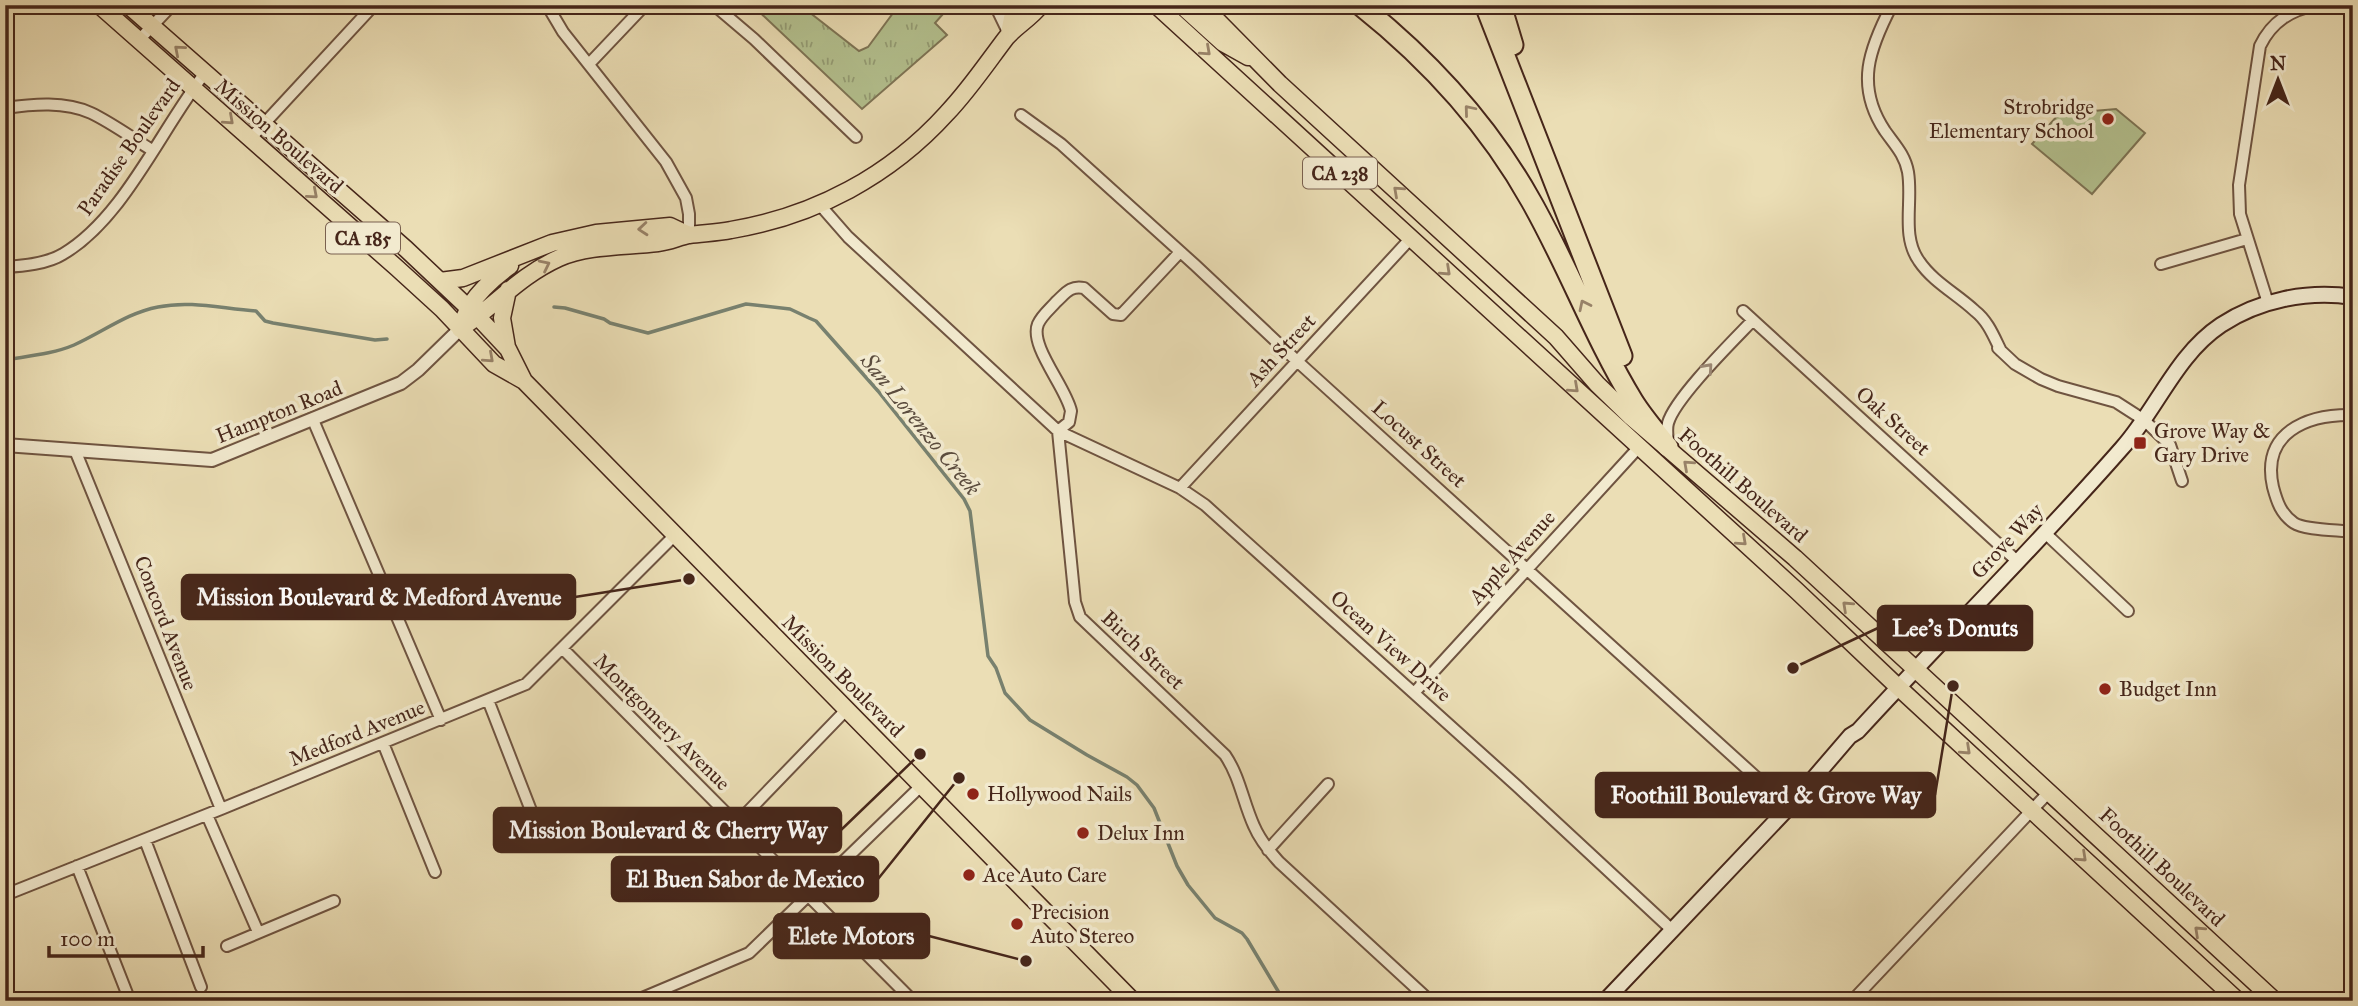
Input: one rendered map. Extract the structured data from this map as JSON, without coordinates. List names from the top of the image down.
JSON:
{
  "streets": {
    "main road": [
      "Mission Boulevard",
      "CA 238",
      "CA 185",
      "Foothill Boulevard",
      "Grove Way"
    ],
    "street": [
      "Paradise Boulevard",
      "Ash Street",
      "Hampton Road",
      "Oak Street",
      "Locust Street",
      "Apple Avenue",
      "Concord Avenue",
      "Ocean View Drive",
      "Birch Street",
      "Montgomery Avenue",
      "Medford Avenue"
    ]
  },
  "crossings": [
    ["Mission Boulevard", "Paradise Boulevard"],
    ["Mission Boulevard", "Hampton Road"],
    ["Mission Boulevard", "Medford Avenue"],
    ["Ash Street", "Locust Street"],
    ["Ash Street", "Foothill Boulevard"],
    ["Ash Street", "Ocean View Drive"],
    ["Hampton Road", "Concord Avenue"],
    ["Oak Street", "Grove Way"],
    ["Locust Street", "Grove Way"],
    ["Locust Street", "Apple Avenue"],
    ["Foothill Boulevard", "Grove Way"],
    ["Foothill Boulevard", "Apple Avenue"],
    ["Grove Way", "Ocean View Drive"],
    ["Apple Avenue", "Ocean View Drive"],
    ["Concord Avenue", "Medford Avenue"],
    ["Ocean View Drive", "Birch Street"],
    ["Montgomery Avenue", "Medford Avenue"]
  ],
  "water": ["San Lorenzo Creek"],
  "places": {
    "other": [
      "Strobridge Elementary School",
      "Mission Boulevard & Medford Avenue",
      "Lee's Donuts",
      "Foothill Boulevard & Grove Way",
      "Budget Inn",
      "Mission Boulevard & Cherry Way",
      "El Buen Sabor de Mexico",
      "Hollywood Nails",
      "Delux Inn",
      "Ace Auto Care",
      "Precision Auto Stereo",
      "Elete Motors"
    ],
    "transit": ["Grove Way & Gary Drive"]
  },
  "scale_bar": "100 m",
  "north": "top"
}
